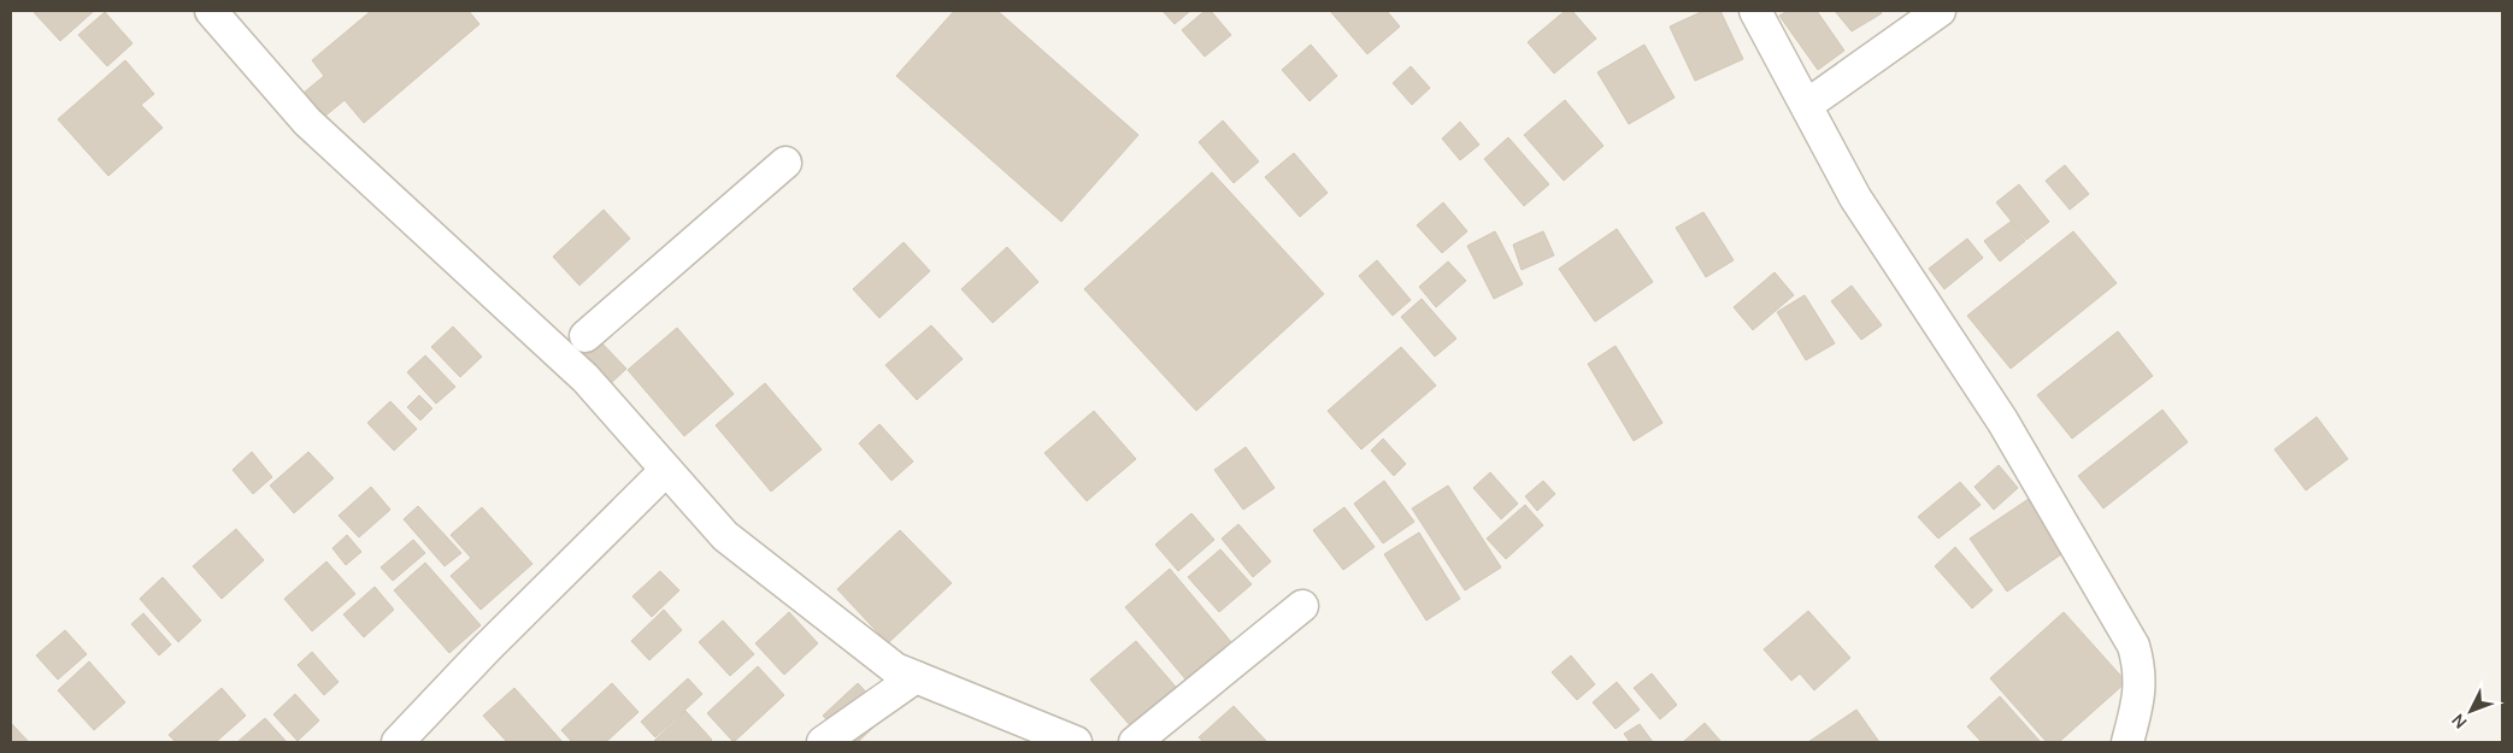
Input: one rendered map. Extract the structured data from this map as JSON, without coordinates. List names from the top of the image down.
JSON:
{
  "north": "bottom left"
}
